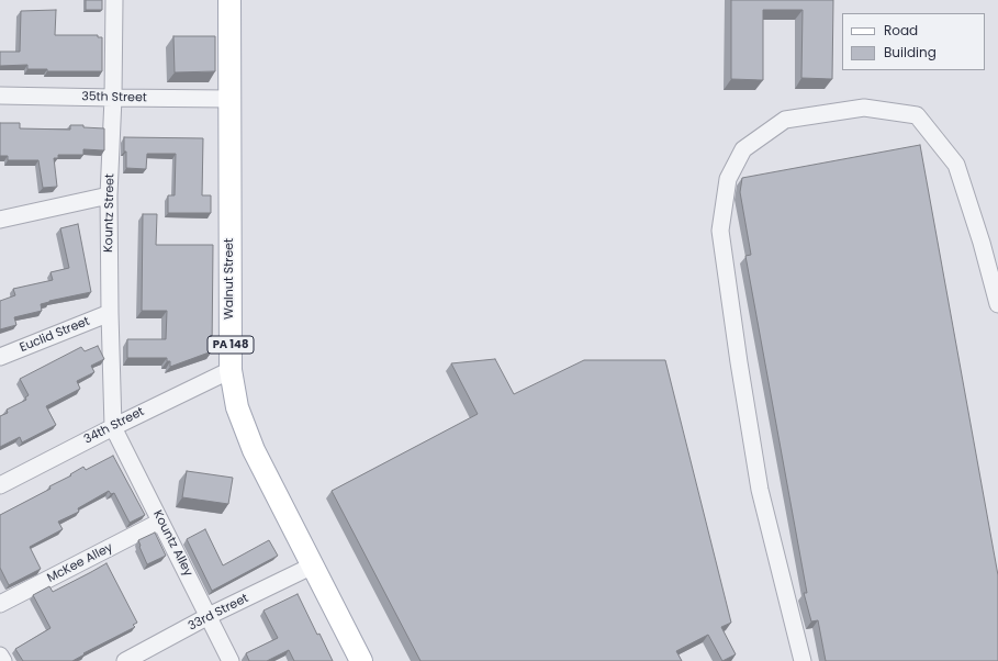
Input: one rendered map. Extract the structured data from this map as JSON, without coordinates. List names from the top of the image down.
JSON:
{
  "streets": {
    "main road": ["Walnut Street", "PA 148"],
    "street": [
      "35th Street",
      "Kountz Street",
      "Euclid Street",
      "34th Street",
      "Kountz Alley",
      "McKee Alley",
      "33rd Street"
    ]
  },
  "crossings": [
    ["35th Street", "Kountz Street"],
    ["35th Street", "Walnut Street"],
    ["Kountz Street", "Euclid Street"],
    ["Kountz Street", "34th Street"],
    ["Kountz Street", "Kountz Alley"],
    ["Walnut Street", "34th Street"],
    ["Walnut Street", "33rd Street"],
    ["34th Street", "Kountz Alley"],
    ["Kountz Alley", "McKee Alley"],
    ["Kountz Alley", "33rd Street"]
  ],
  "legend": ["Road", "Building"]
}
